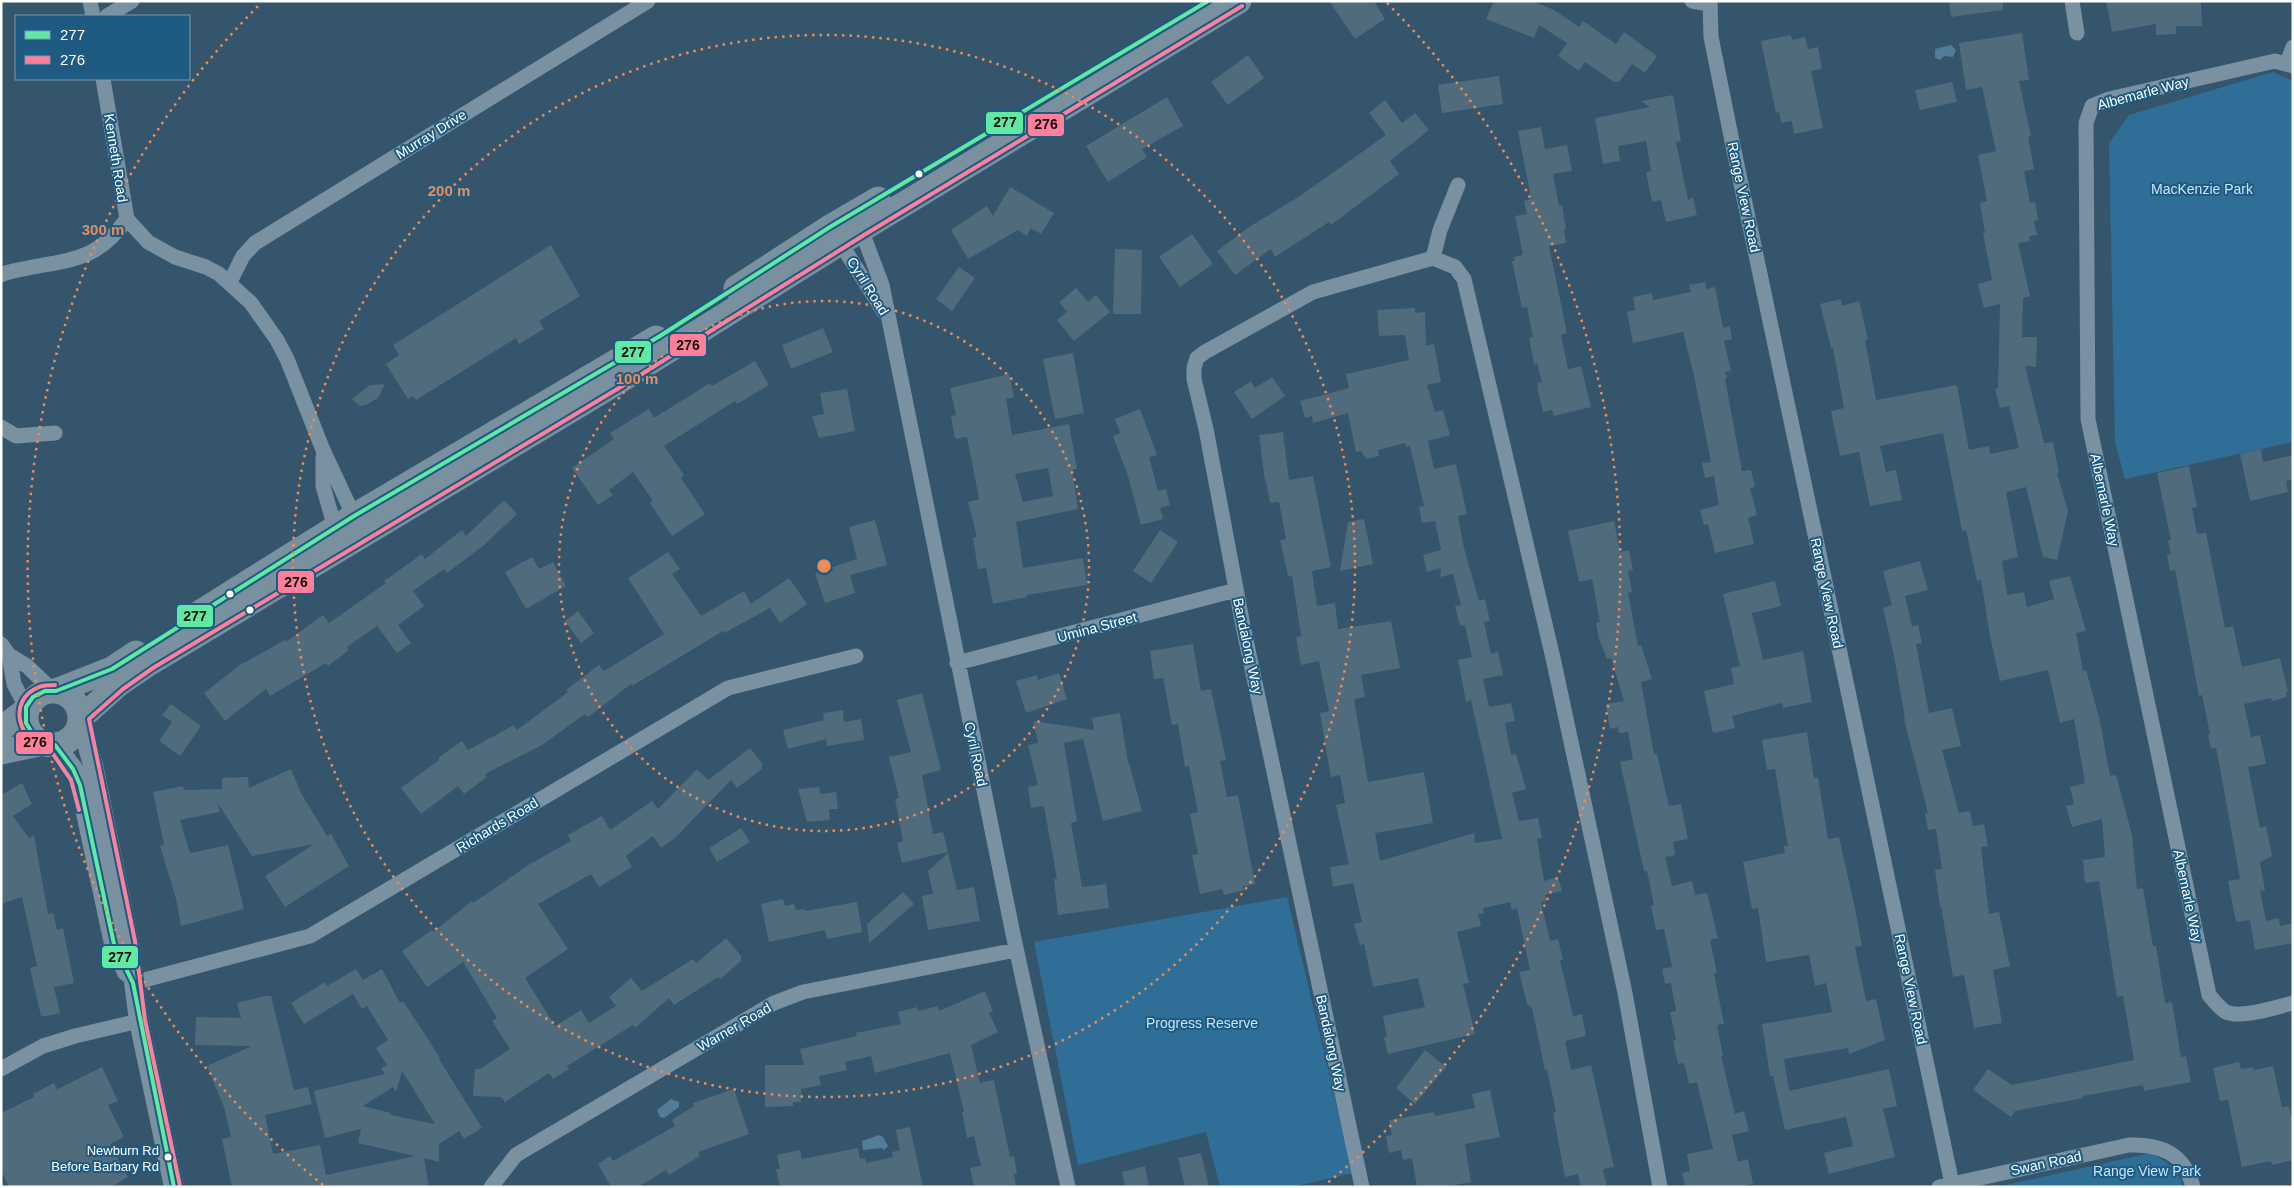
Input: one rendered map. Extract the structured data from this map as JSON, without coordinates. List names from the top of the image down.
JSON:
{
  "streets": {
    "street": [
      "Albemarle Way",
      "Murray Drive",
      "Kenneth Road",
      "Range View Road",
      "Cyril Road",
      "Umina Street",
      "Bandalong Way",
      "Richards Road",
      "Warner Road",
      "Swan Road"
    ]
  },
  "crossings": [
    ["Murray Drive", "Kenneth Road"],
    ["Range View Road", "Swan Road"],
    ["Cyril Road", "Umina Street"],
    ["Cyril Road", "Warner Road"],
    ["Umina Street", "Bandalong Way"]
  ],
  "parks": ["MacKenzie Park", "Progress Reserve", "Range View Park"],
  "places": ["Newburn Rd Before Barbary Rd"],
  "lines": ["transit line 277", "transit line 276"],
  "legend": ["277", "276"],
  "rings": ["200 m", "300 m", "100 m"]
}
